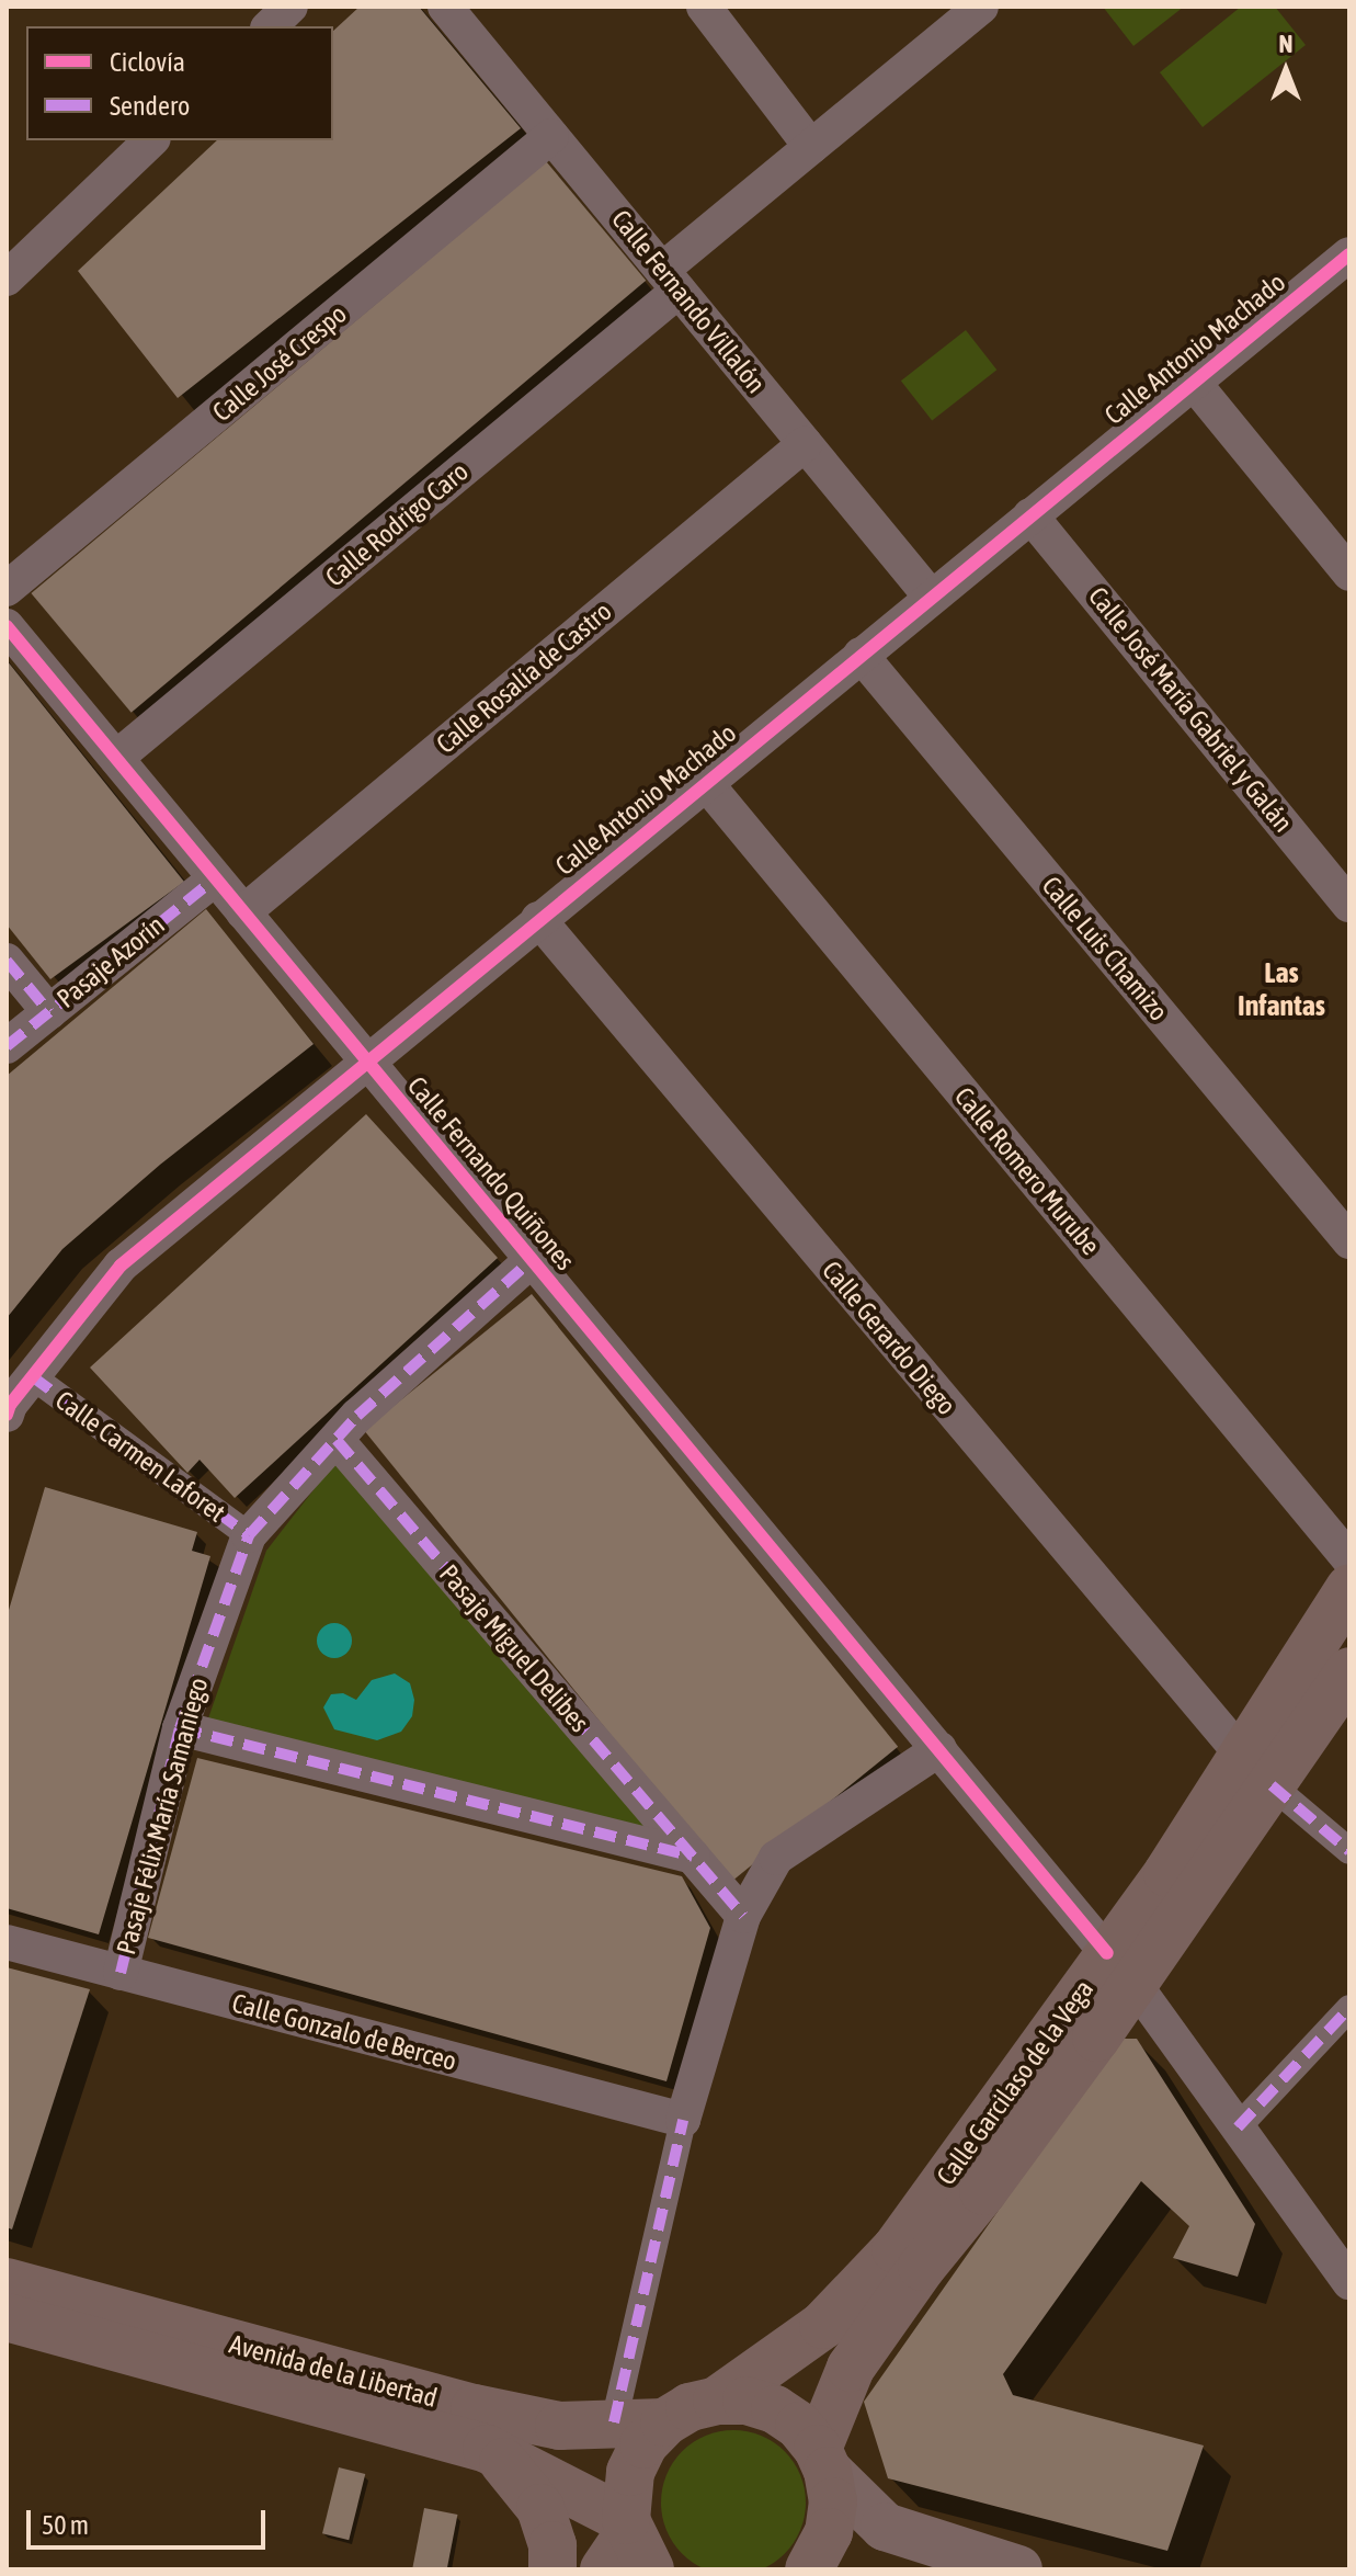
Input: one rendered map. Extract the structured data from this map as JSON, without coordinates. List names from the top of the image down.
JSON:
{
  "streets": {
    "main road": ["Calle Garcilaso de la Vega", "Avenida de la Libertad"],
    "street": [
      "Calle Fernando Villalón",
      "Calle Antonio Machado",
      "Calle José Crespo",
      "Calle Rodrigo Caro",
      "Calle Rosalía de Castro",
      "Calle José María Gabriel y Galán",
      "Calle Luis Chamizo",
      "Pasaje Azorín",
      "Calle Romero Murube",
      "Calle Fernando Quiñones",
      "Calle Gerardo Diego",
      "Calle Carmen Laforet",
      "Pasaje Miguel Delibes",
      "Pasaje Félix María Samaniego",
      "Calle Gonzalo de Berceo"
    ]
  },
  "crossings": [
    ["Calle Fernando Villalón", "Calle Antonio Machado"],
    ["Calle Fernando Villalón", "Calle José Crespo"],
    ["Calle Fernando Villalón", "Calle Rodrigo Caro"],
    ["Calle Fernando Villalón", "Calle Rosalía de Castro"],
    ["Calle Antonio Machado", "Calle José María Gabriel y Galán"],
    ["Calle Antonio Machado", "Calle Luis Chamizo"],
    ["Calle Antonio Machado", "Calle Romero Murube"],
    ["Calle Antonio Machado", "Calle Fernando Quiñones"],
    ["Calle Antonio Machado", "Calle Gerardo Diego"],
    ["Calle Antonio Machado", "Calle Carmen Laforet"],
    ["Calle Rodrigo Caro", "Calle Fernando Quiñones"],
    ["Calle Rosalía de Castro", "Calle Fernando Quiñones"],
    ["Pasaje Azorín", "Calle Fernando Quiñones"],
    ["Calle Fernando Quiñones", "Pasaje Félix María Samaniego"],
    ["Calle Fernando Quiñones", "Calle Garcilaso de la Vega"],
    ["Calle Gerardo Diego", "Calle Garcilaso de la Vega"],
    ["Calle Carmen Laforet", "Pasaje Félix María Samaniego"],
    ["Pasaje Miguel Delibes", "Pasaje Félix María Samaniego"],
    ["Pasaje Félix María Samaniego", "Calle Gonzalo de Berceo"]
  ],
  "districts": ["Las Infantas"],
  "legend": ["Ciclovía", "Sendero"],
  "scale_bar": "50 m",
  "north": "top"
}
